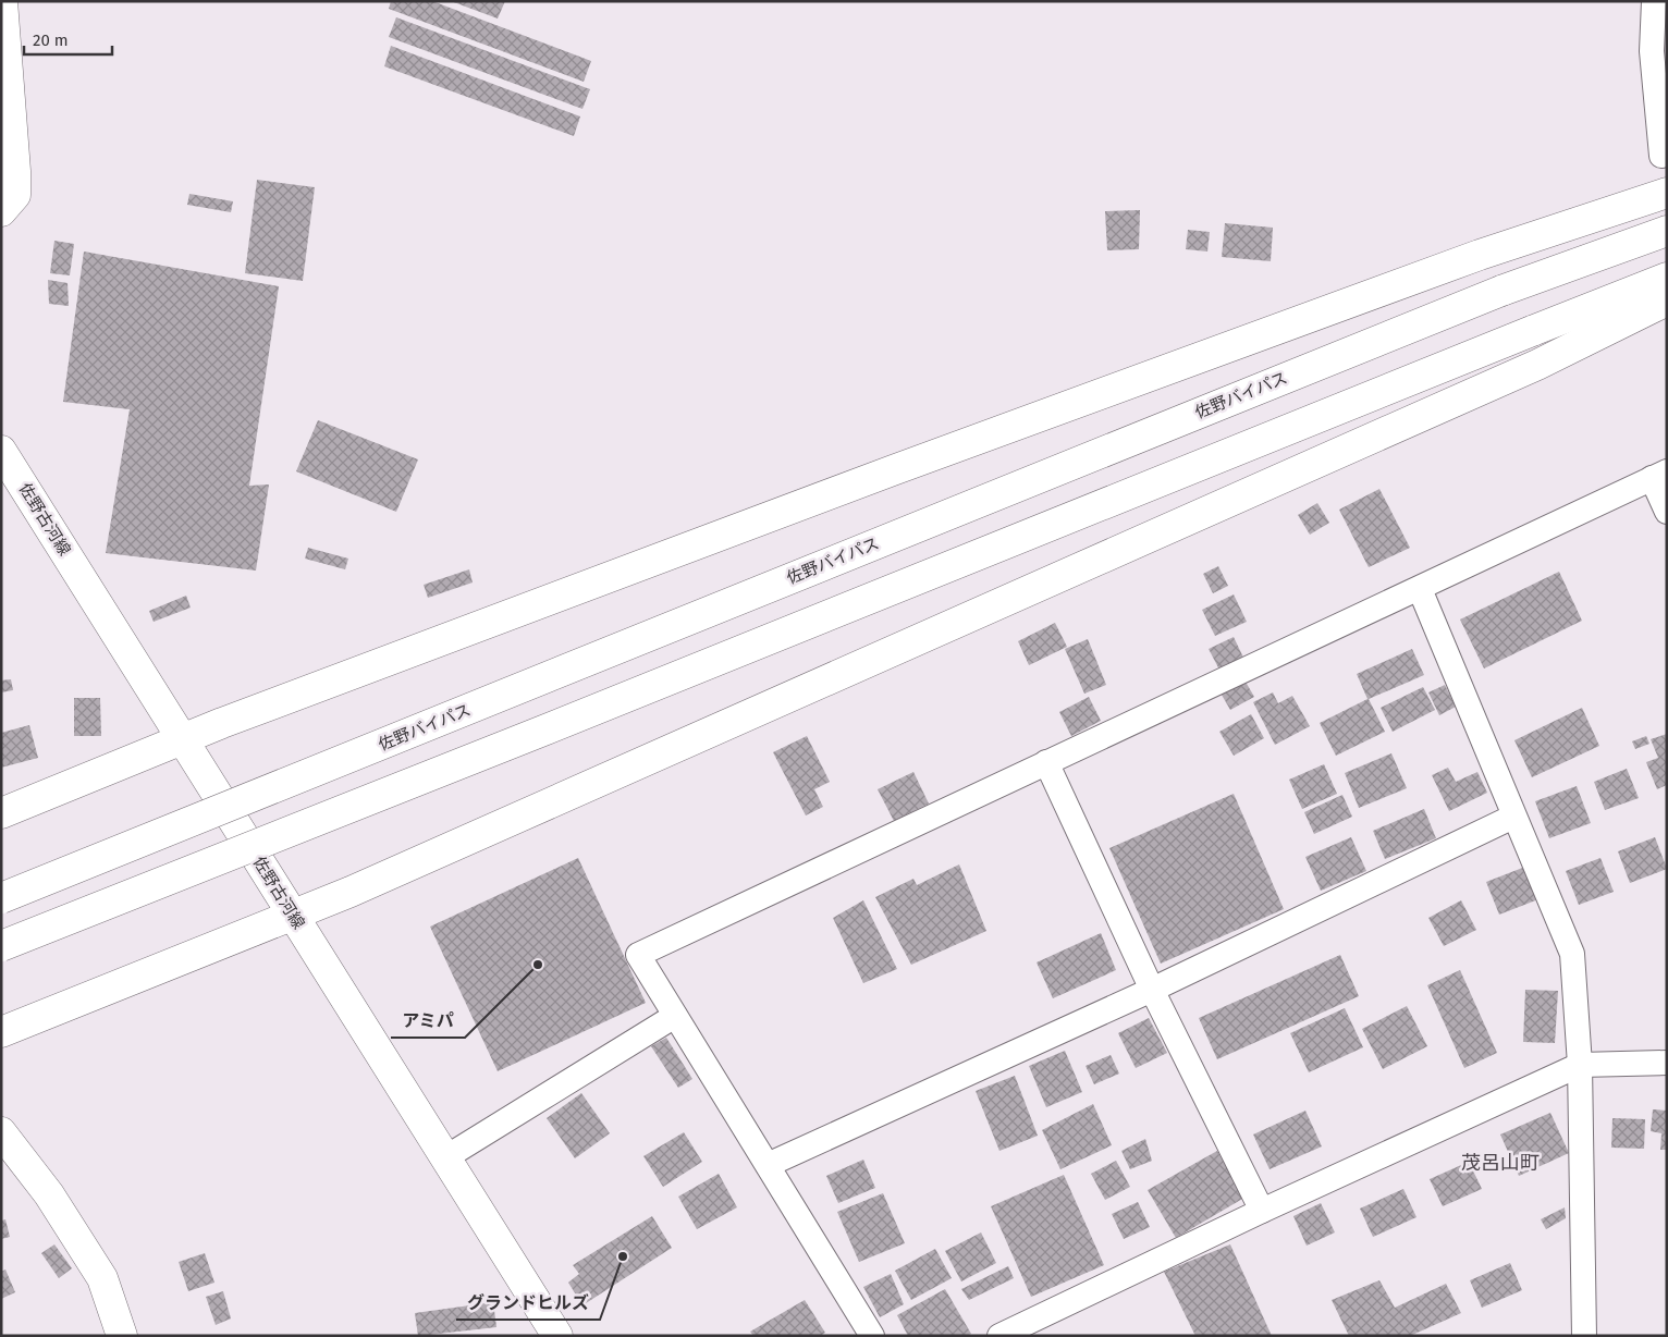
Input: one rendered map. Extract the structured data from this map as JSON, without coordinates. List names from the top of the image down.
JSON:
{
  "streets": {
    "main road": ["佐野バイパス", "佐野古河線"]
  },
  "districts": ["茂呂山町"],
  "places": ["アミパ", "グランドヒルズ"],
  "scale_bar": "20 m"
}
